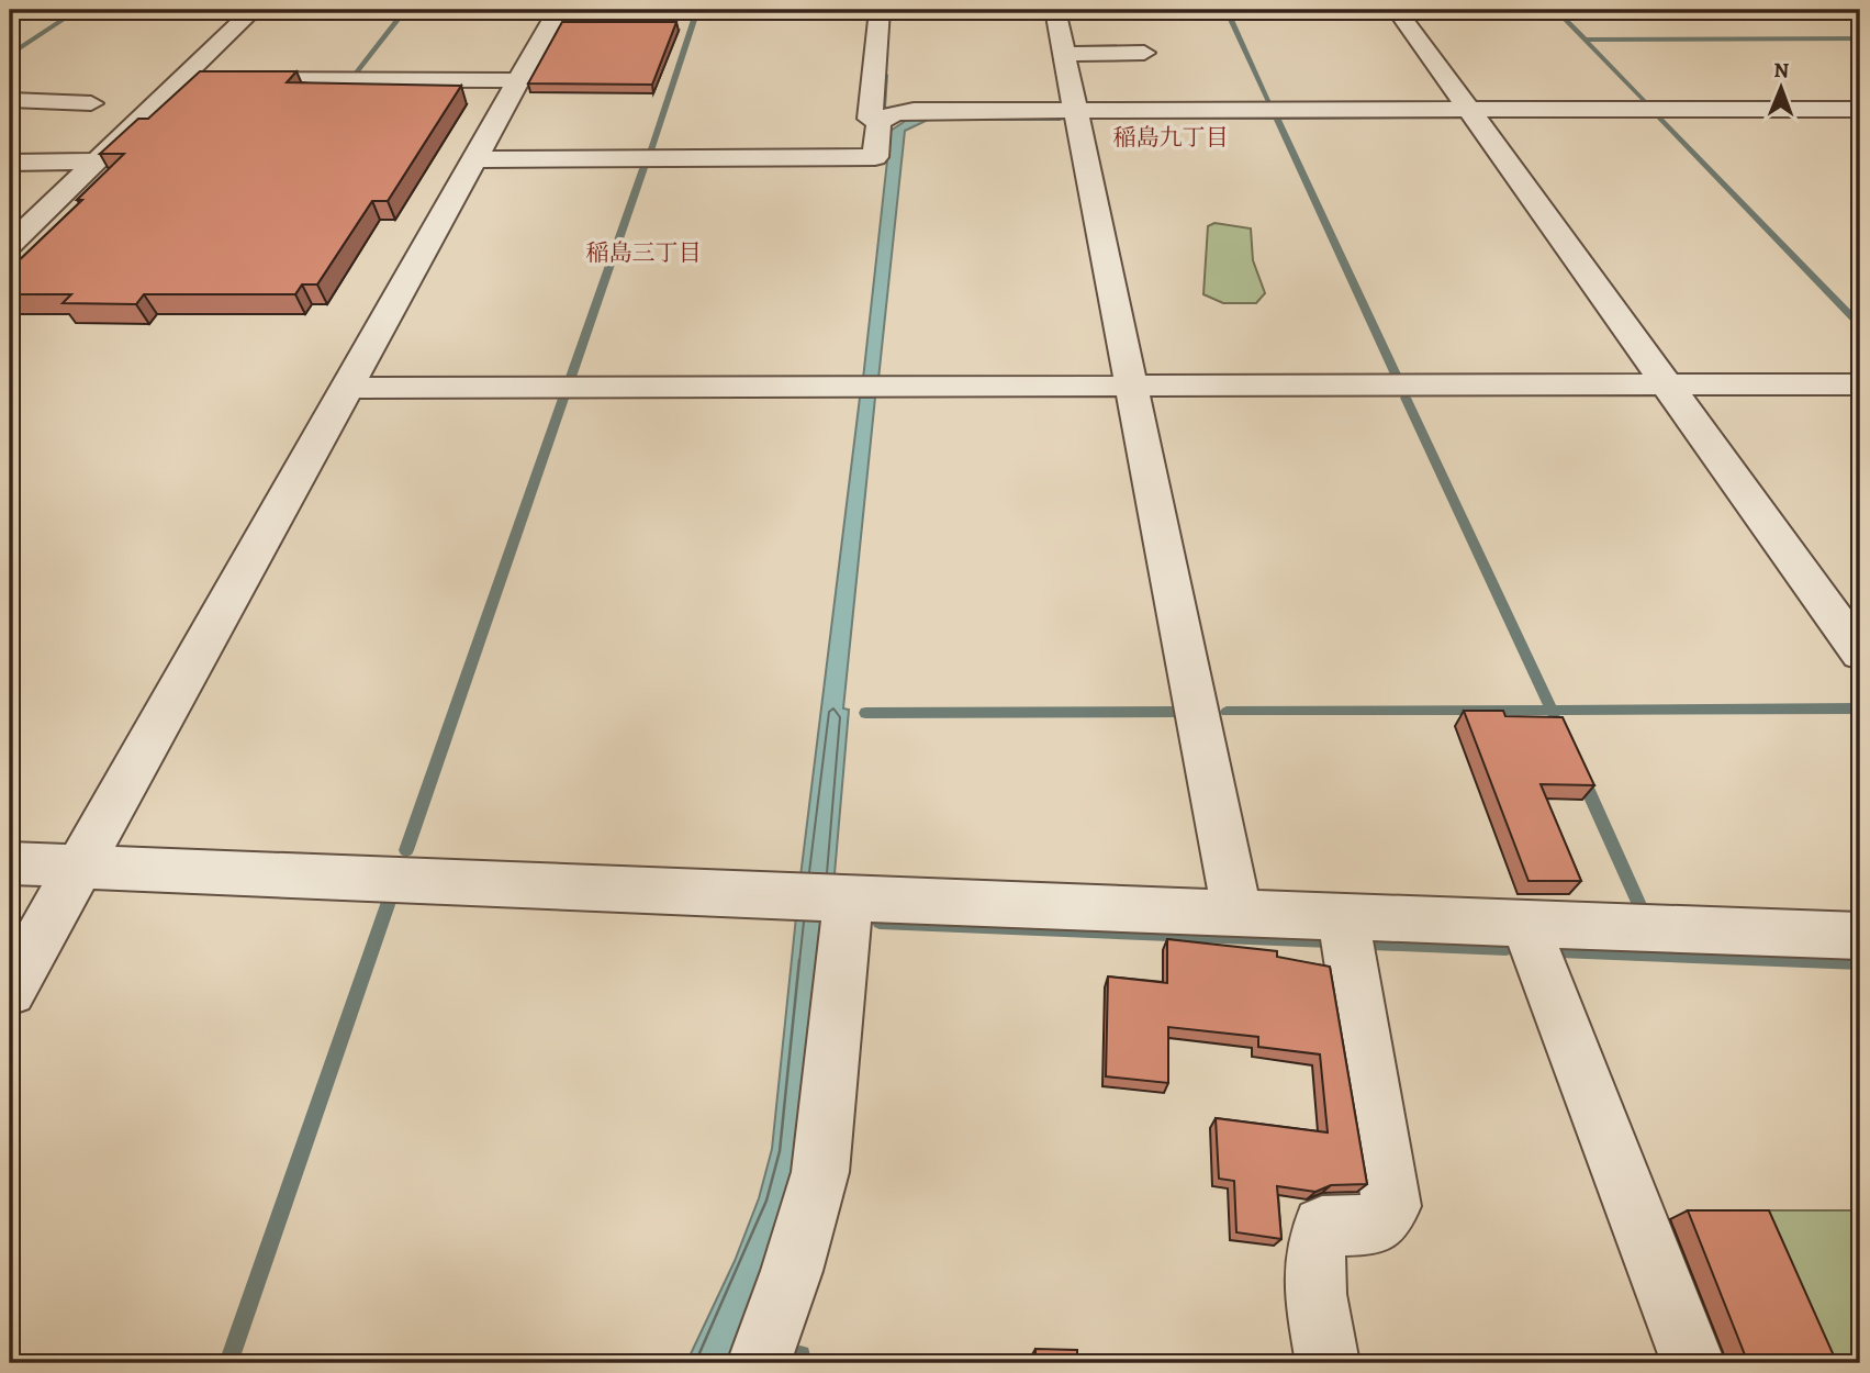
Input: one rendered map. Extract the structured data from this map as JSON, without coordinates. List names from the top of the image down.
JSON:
{
  "districts": ["稲島九丁目", "稲島三丁目"],
  "north": "top"
}
